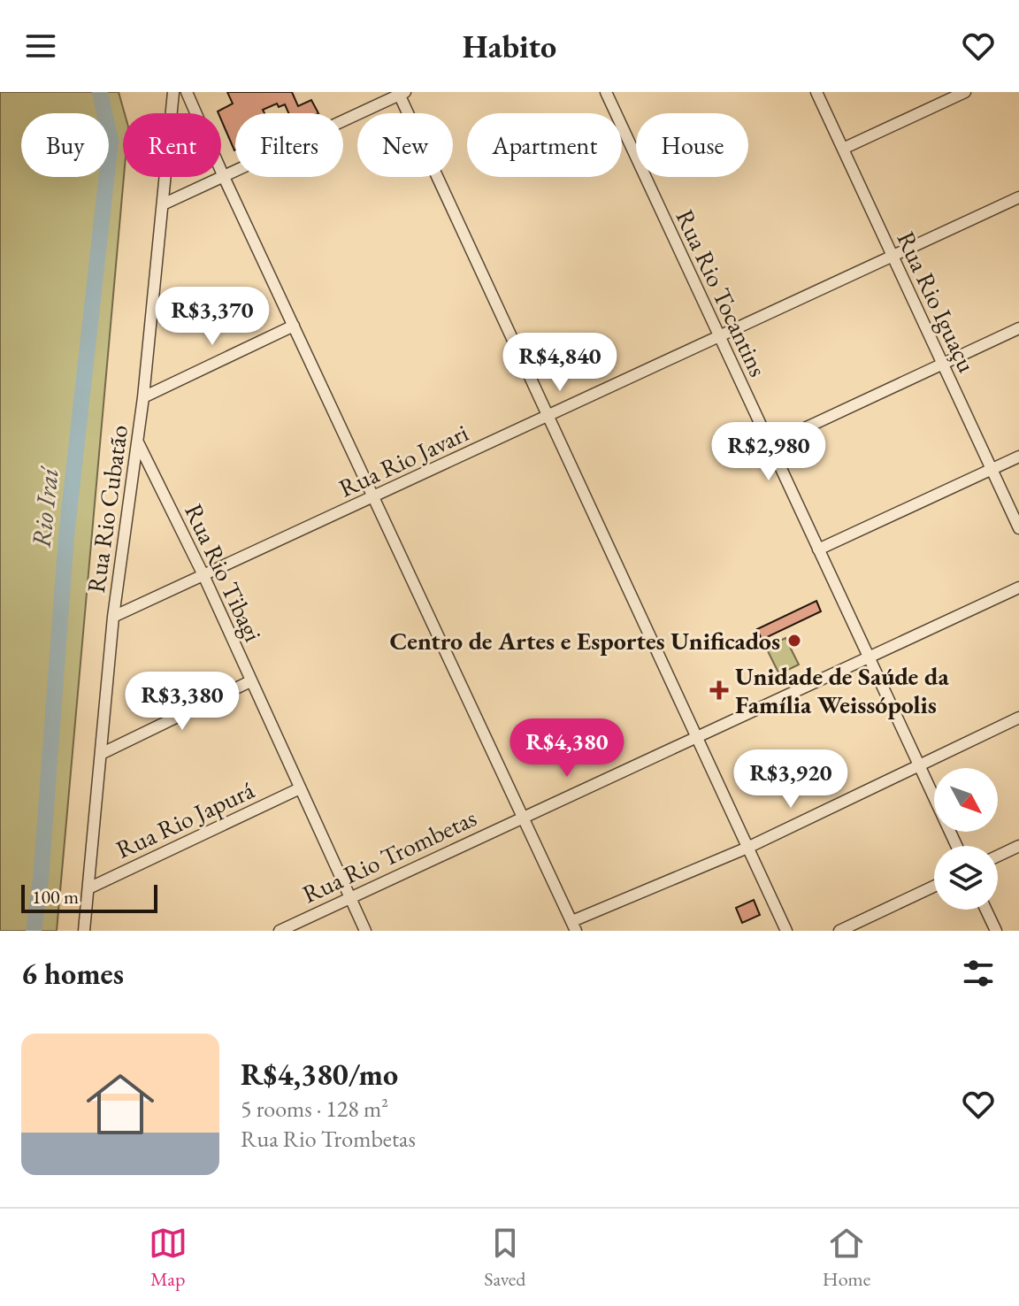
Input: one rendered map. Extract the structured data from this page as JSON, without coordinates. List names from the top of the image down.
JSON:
{
  "streets": {
    "street": [
      "Rua Rio Tocantins",
      "Rua Rio Iguaçu",
      "Rua Rio Javari",
      "Rua Rio Cubatão",
      "Rua Rio Tibagi",
      "Rua Rio Japurá",
      "Rua Rio Trombetas"
    ]
  },
  "crossings": [
    ["Rua Rio Tocantins", "Rua Rio Javari"],
    ["Rua Rio Tocantins", "Rua Rio Trombetas"],
    ["Rua Rio Iguaçu", "Rua Rio Javari"],
    ["Rua Rio Javari", "Rua Rio Cubatão"],
    ["Rua Rio Javari", "Rua Rio Tibagi"],
    ["Rua Rio Cubatão", "Rua Rio Tibagi"],
    ["Rua Rio Cubatão", "Rua Rio Japurá"],
    ["Rua Rio Tibagi", "Rua Rio Japurá"],
    ["Rua Rio Tibagi", "Rua Rio Trombetas"]
  ],
  "water": ["Rio Iraí"],
  "places": {
    "other": ["Centro de Artes e Esportes Unificados"],
    "health": ["Unidade de Saúde da Família Weissópolis"]
  },
  "scale_bar": "100 m",
  "north": "bottom right",
  "page": {
    "header": "Habito",
    "chip": [
      "Buy",
      "Rent",
      "Filters",
      "New",
      "Apartment",
      "House"
    ],
    "price": [
      "R$3,370",
      "R$4,840",
      "R$2,980",
      "R$3,380",
      "R$4,380",
      "R$3,920"
    ],
    "scale": "100 m",
    "heading": "6 homes",
    "list": [
      {
        "name": "R$4,380/mo",
        "note": "5 rooms · 128 m² · Rua Rio Trombetas"
      }
    ],
    "tabs": ["Map", "Saved", "Home"]
  }
}
